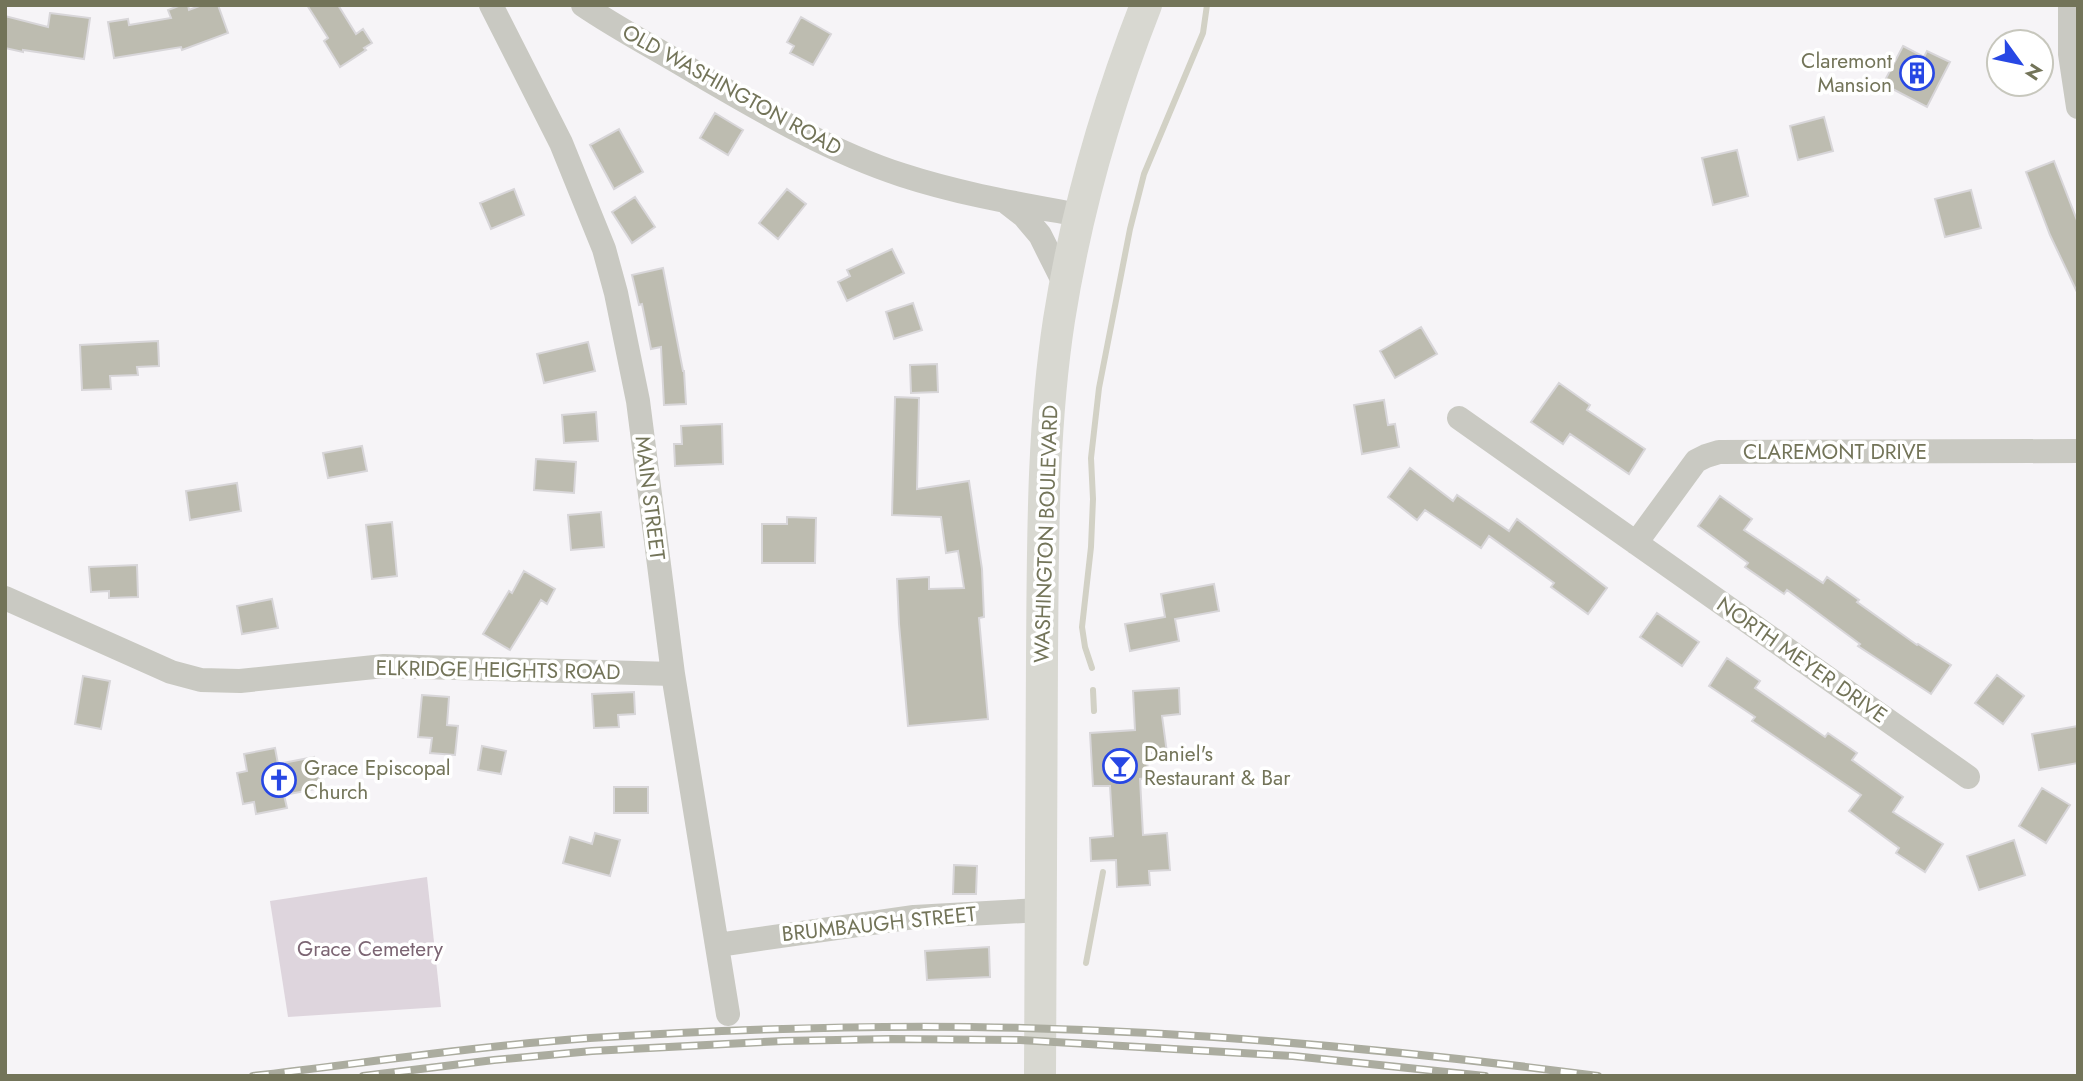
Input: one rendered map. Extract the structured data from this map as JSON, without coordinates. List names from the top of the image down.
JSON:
{
  "streets": {
    "main road": ["WASHINGTON BOULEVARD"],
    "street": [
      "OLD WASHINGTON ROAD",
      "CLAREMONT DRIVE",
      "MAIN STREET",
      "NORTH MEYER DRIVE",
      "ELKRIDGE HEIGHTS ROAD",
      "BRUMBAUGH STREET"
    ]
  },
  "crossings": [
    ["OLD WASHINGTON ROAD", "WASHINGTON BOULEVARD"],
    ["CLAREMONT DRIVE", "NORTH MEYER DRIVE"],
    ["MAIN STREET", "ELKRIDGE HEIGHTS ROAD"],
    ["MAIN STREET", "BRUMBAUGH STREET"],
    ["WASHINGTON BOULEVARD", "BRUMBAUGH STREET"]
  ],
  "parks": ["Grace Cemetery"],
  "places": {
    "building": ["Claremont Mansion"],
    "bar": ["Daniel's Restaurant & Bar"],
    "church": ["Grace Episcopal Church"]
  },
  "north": "bottom right"
}
